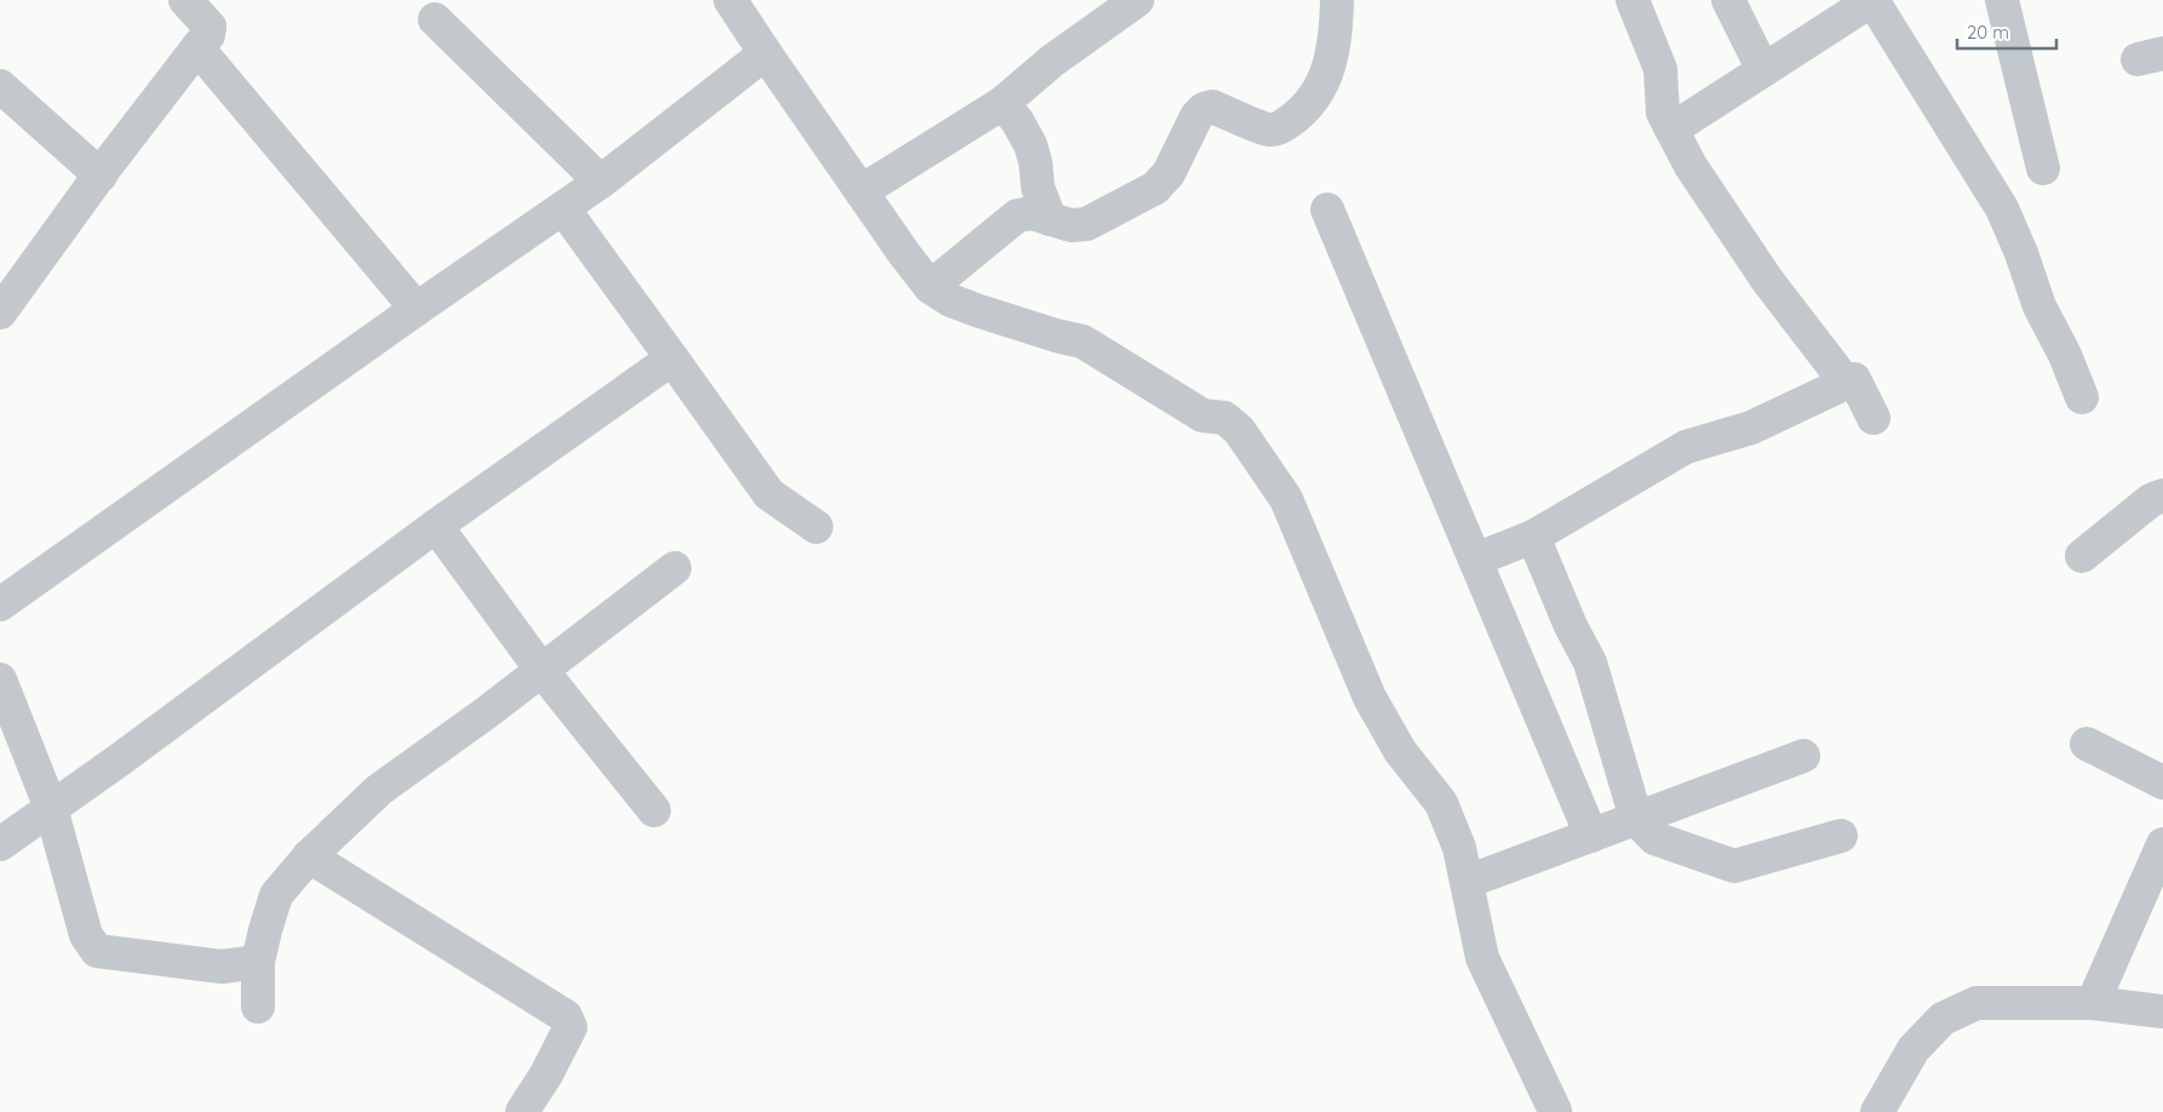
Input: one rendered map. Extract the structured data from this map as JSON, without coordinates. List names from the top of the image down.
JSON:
{
  "scale_bar": "20 m"
}
